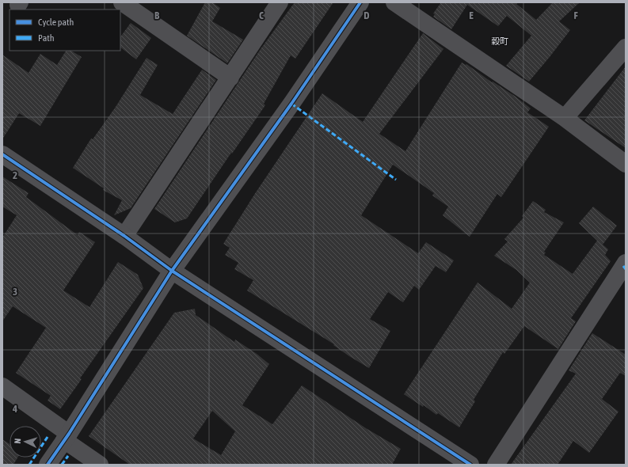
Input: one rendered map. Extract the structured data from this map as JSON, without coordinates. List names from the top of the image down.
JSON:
{
  "districts": ["穀町"],
  "legend": ["Cycle path", "Path"],
  "north": "left",
  "grid": {
    "columns": [
      "B",
      "C",
      "D",
      "E",
      "F"
    ],
    "rows": ["2", "3", "4"]
  }
}
